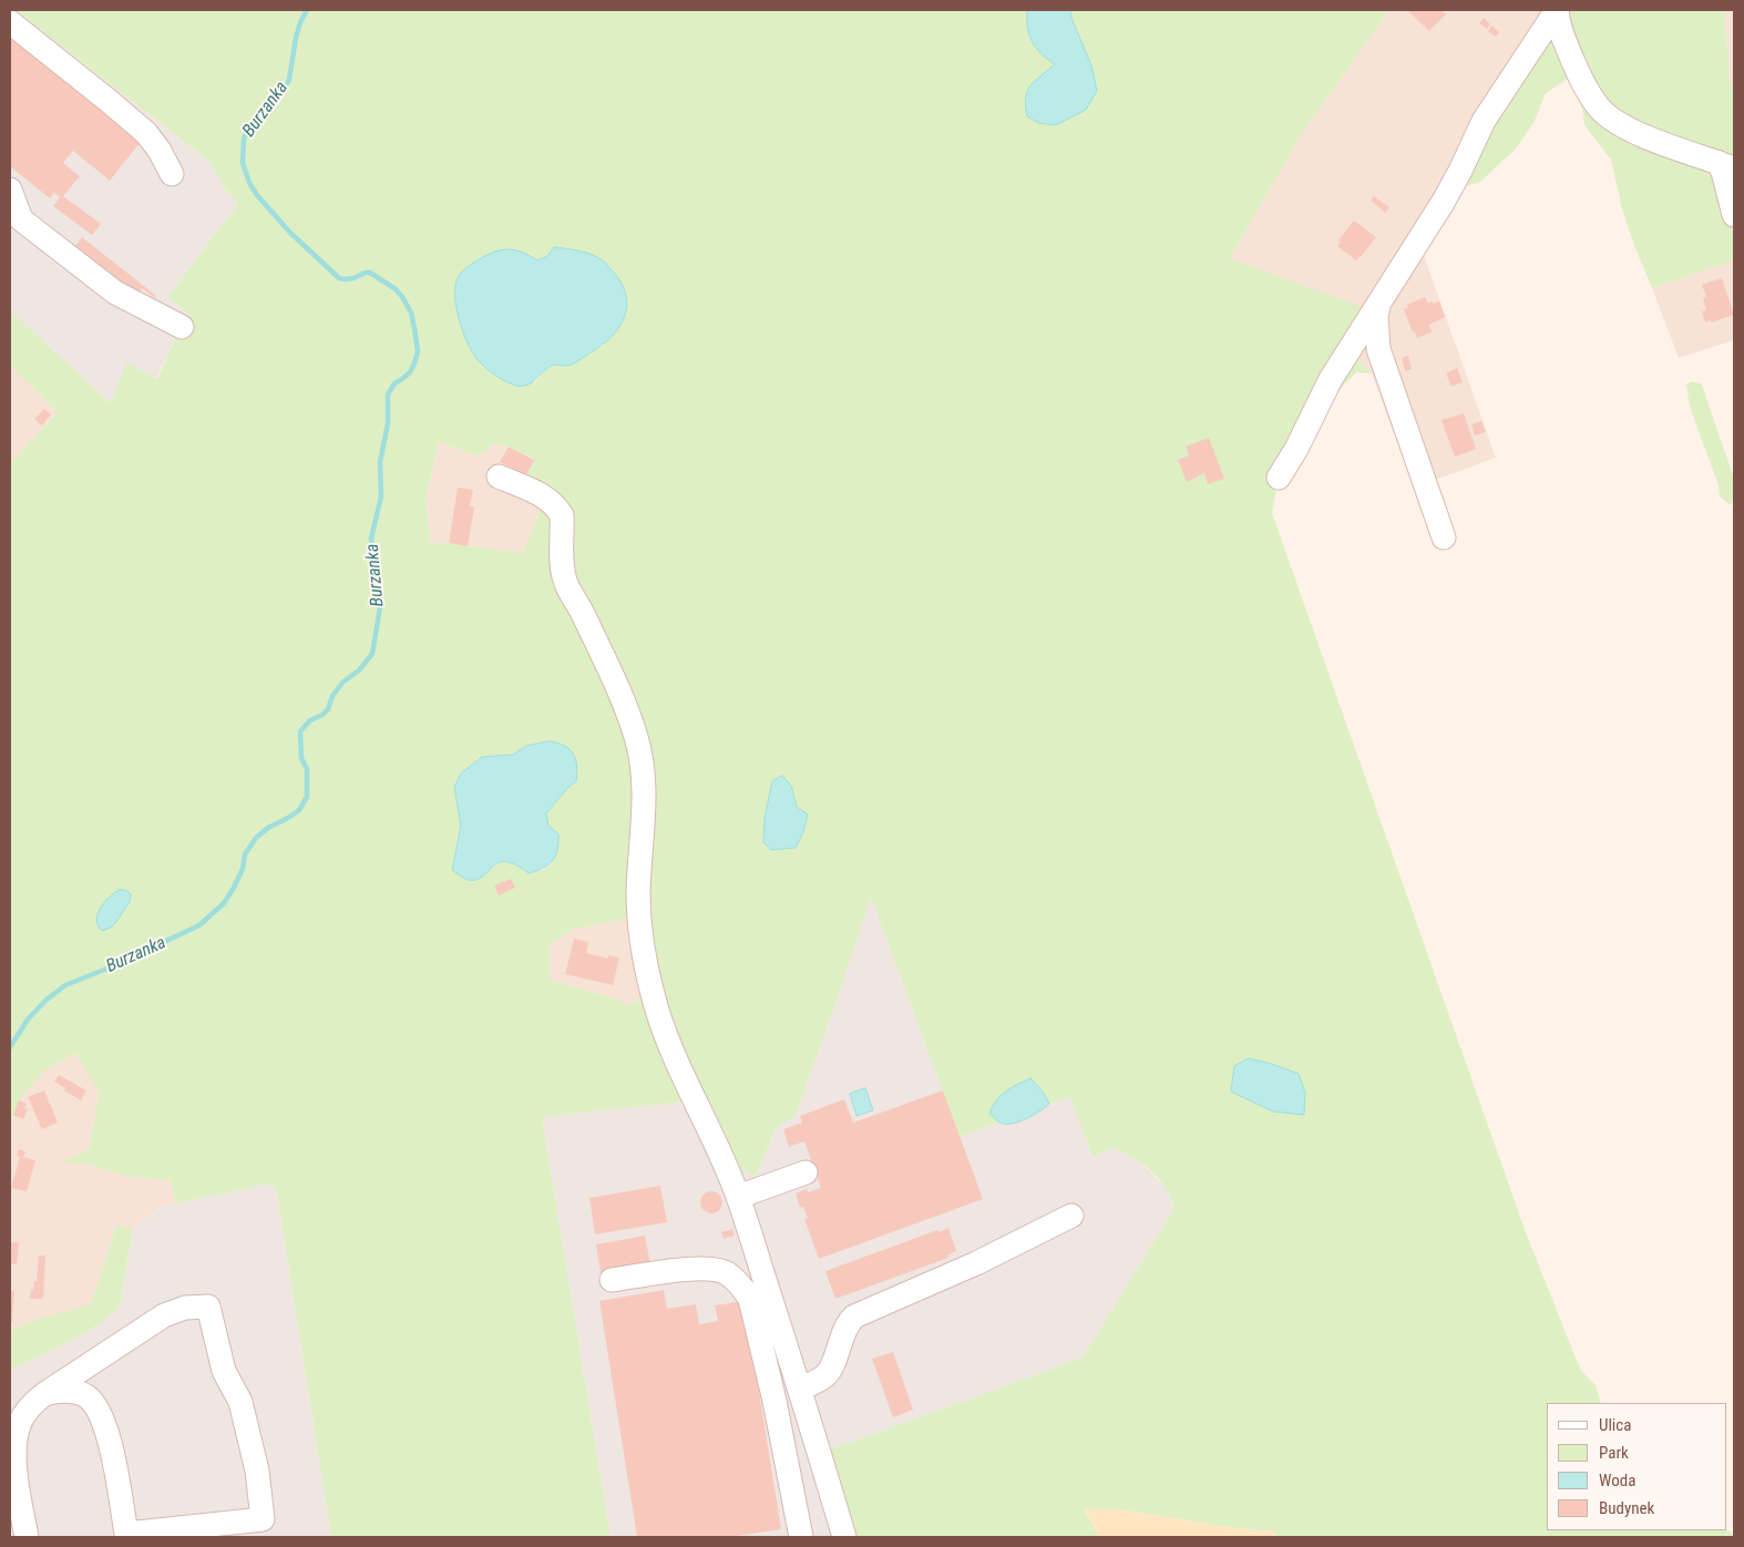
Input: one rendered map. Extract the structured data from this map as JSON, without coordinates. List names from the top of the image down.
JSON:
{
  "water": ["Burzanka"],
  "legend": [
    "Ulica",
    "Park",
    "Woda",
    "Budynek"
  ]
}
